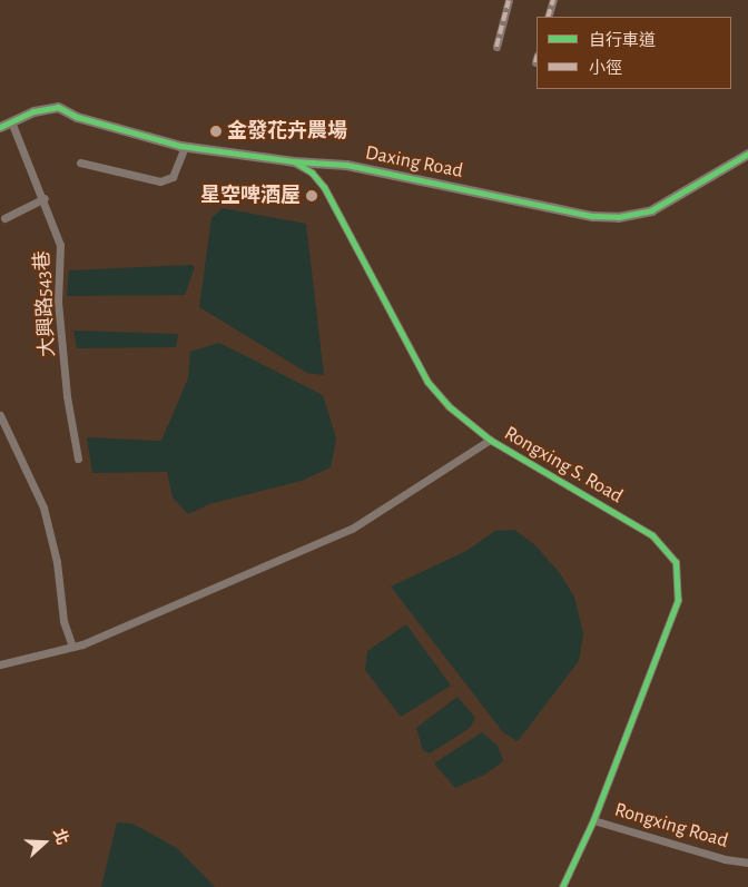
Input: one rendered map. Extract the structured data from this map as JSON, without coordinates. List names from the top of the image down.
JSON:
{
  "streets": {
    "street": [
      "Daxing Road",
      "大興路543巷",
      "Rongxing S. Road",
      "Rongxing Road"
    ]
  },
  "crossings": [
    ["Daxing Road", "大興路543巷"],
    ["Daxing Road", "Rongxing S. Road"],
    ["Rongxing S. Road", "Rongxing Road"]
  ],
  "places": ["金發花卉農場", "星空啤酒屋"],
  "legend": ["自行車道", "小徑"],
  "north": "right"
}
